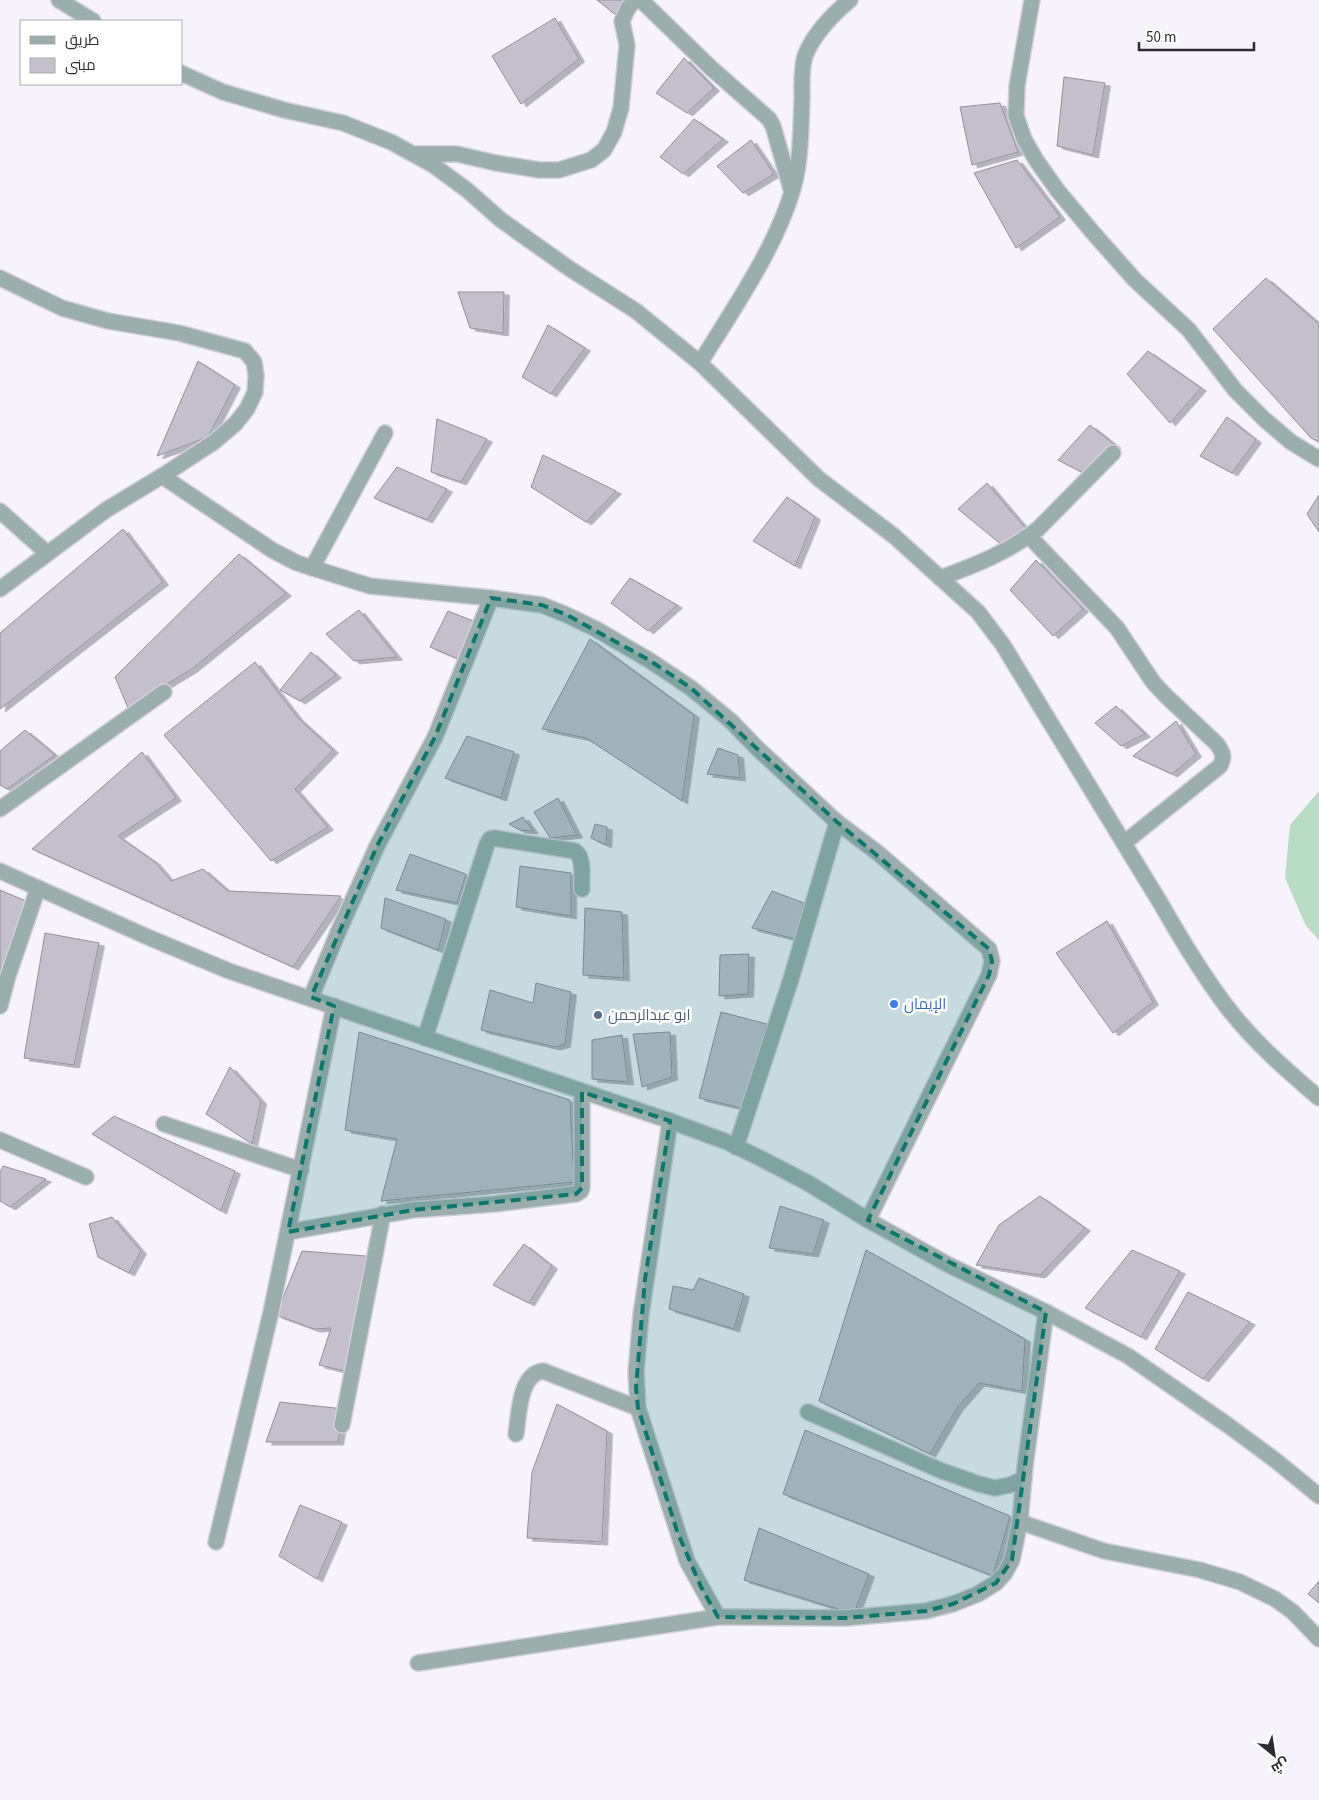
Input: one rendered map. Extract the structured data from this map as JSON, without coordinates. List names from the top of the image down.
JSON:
{
  "places": ["الإيمان", "ابو عبدالرحمن"],
  "legend": ["طريق", "مبنى"],
  "scale_bar": "50 m",
  "north": "bottom right"
}
